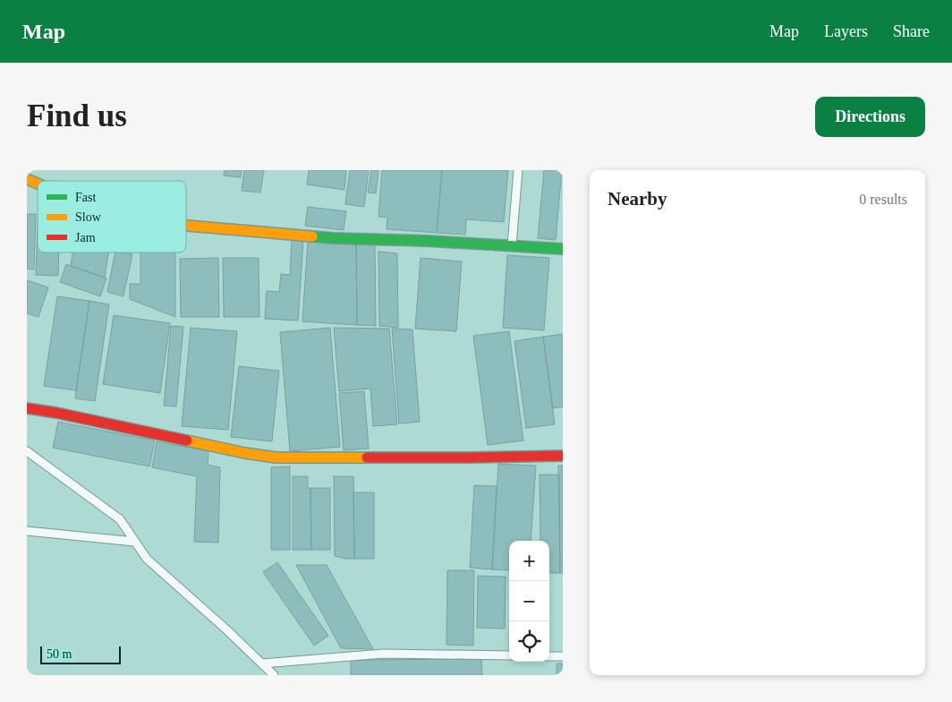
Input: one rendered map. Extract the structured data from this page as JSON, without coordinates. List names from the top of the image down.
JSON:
{
  "legend": ["Fast", "Slow", "Jam"],
  "scale_bar": "50 m",
  "page": {
    "header": "Map",
    "nav": ["Map", "Layers", "Share"],
    "buttons": "Directions",
    "title": "Find us",
    "heading": ["Nearby", "0 results"],
    "map_buttons": ["+", "−"],
    "scale": "50 m"
  }
}
